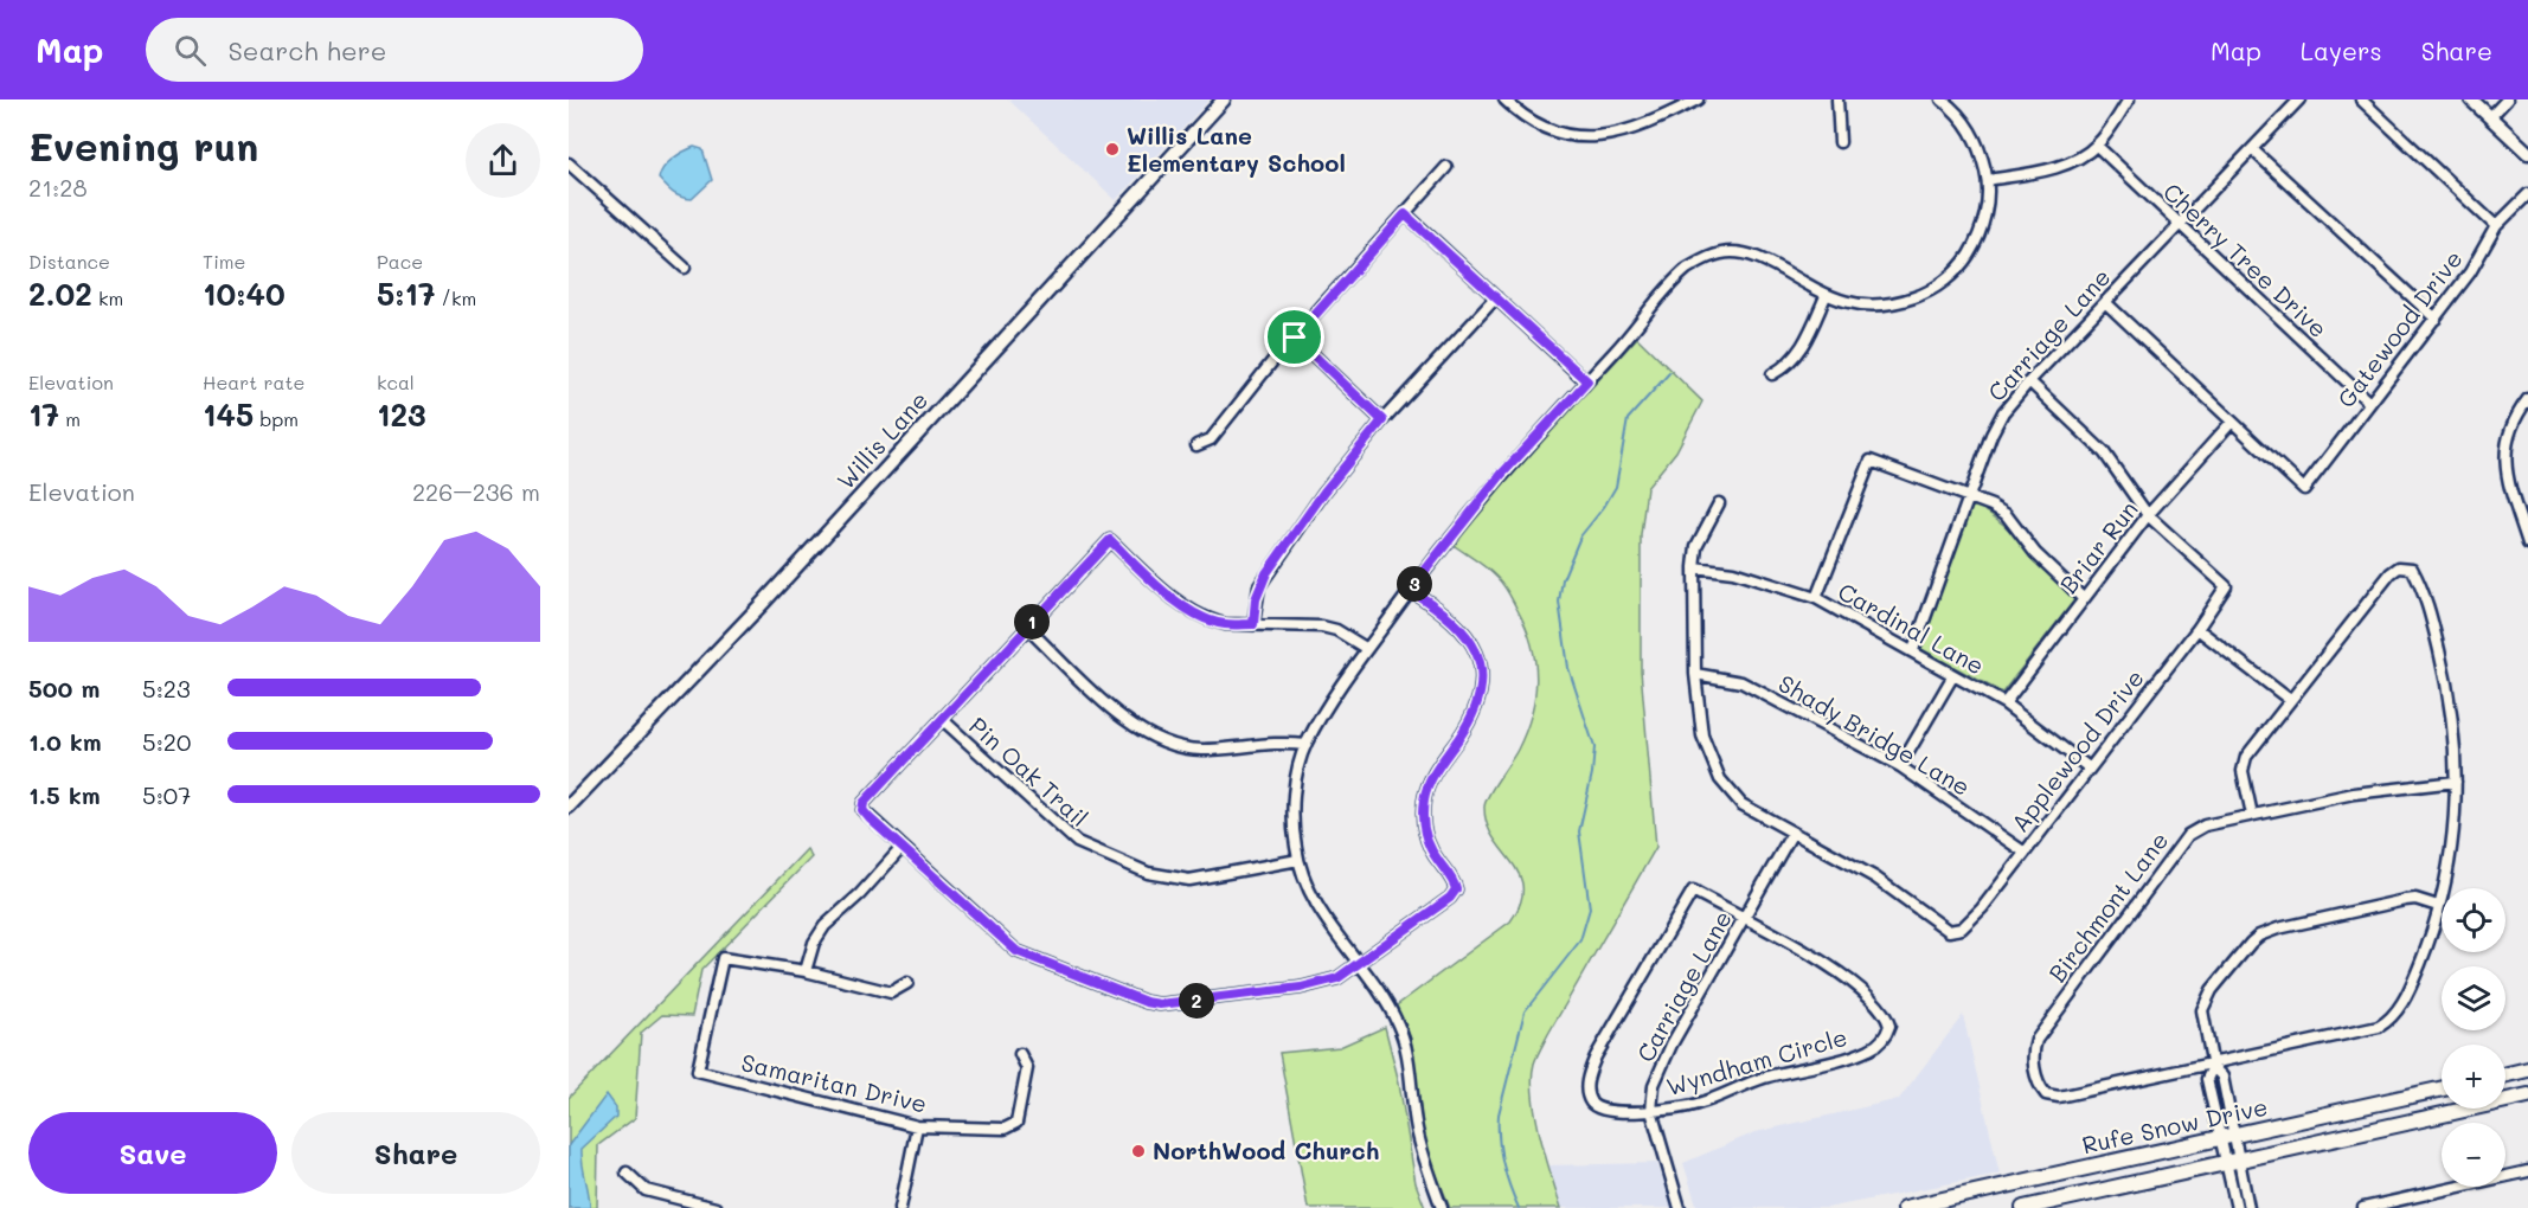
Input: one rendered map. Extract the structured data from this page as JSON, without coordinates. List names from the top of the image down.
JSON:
{
  "streets": {
    "main road": ["Rufe Snow Drive"],
    "street": [
      "Cherry Tree Drive",
      "Gatewood Drive",
      "Carriage Lane",
      "Willis Lane",
      "Briar Run",
      "Cardinal Lane",
      "Shady Bridge Lane",
      "Applewood Drive",
      "Pin Oak Trail",
      "Birchmont Lane",
      "Wyndham Circle",
      "Samaritan Drive"
    ]
  },
  "crossings": [
    ["Cherry Tree Drive", "Gatewood Drive"],
    ["Cherry Tree Drive", "Carriage Lane"],
    ["Gatewood Drive", "Briar Run"],
    ["Carriage Lane", "Cardinal Lane"],
    ["Carriage Lane", "Applewood Drive"],
    ["Carriage Lane", "Wyndham Circle"],
    ["Briar Run", "Cardinal Lane"],
    ["Briar Run", "Applewood Drive"],
    ["Cardinal Lane", "Applewood Drive"],
    ["Shady Bridge Lane", "Applewood Drive"]
  ],
  "places": ["Willis Lane Elementary School", "NorthWood Church"],
  "page": {
    "header": "Map",
    "search": "Search here",
    "nav": ["Map", "Layers", "Share"],
    "heading": ["Evening run", "21:28"],
    "stats": [
      ["Distance", "2.02 km"],
      ["Time", "10:40"],
      ["Pace", "5:17 /km"],
      ["Elevation", "17 m"],
      ["Heart rate", "145 bpm"],
      ["kcal", "123"]
    ],
    "chart": ["Elevation", "226–236 m"],
    "pins": ["3", "1", "2"],
    "list": [
      {
        "name": "500 m",
        "note": "5:23"
      },
      {
        "name": "1.0 km",
        "note": "5:20"
      },
      {
        "name": "1.5 km",
        "note": "5:07"
      }
    ],
    "map_buttons": ["+", "−"],
    "buttons": ["Save", "Share"]
  }
}
